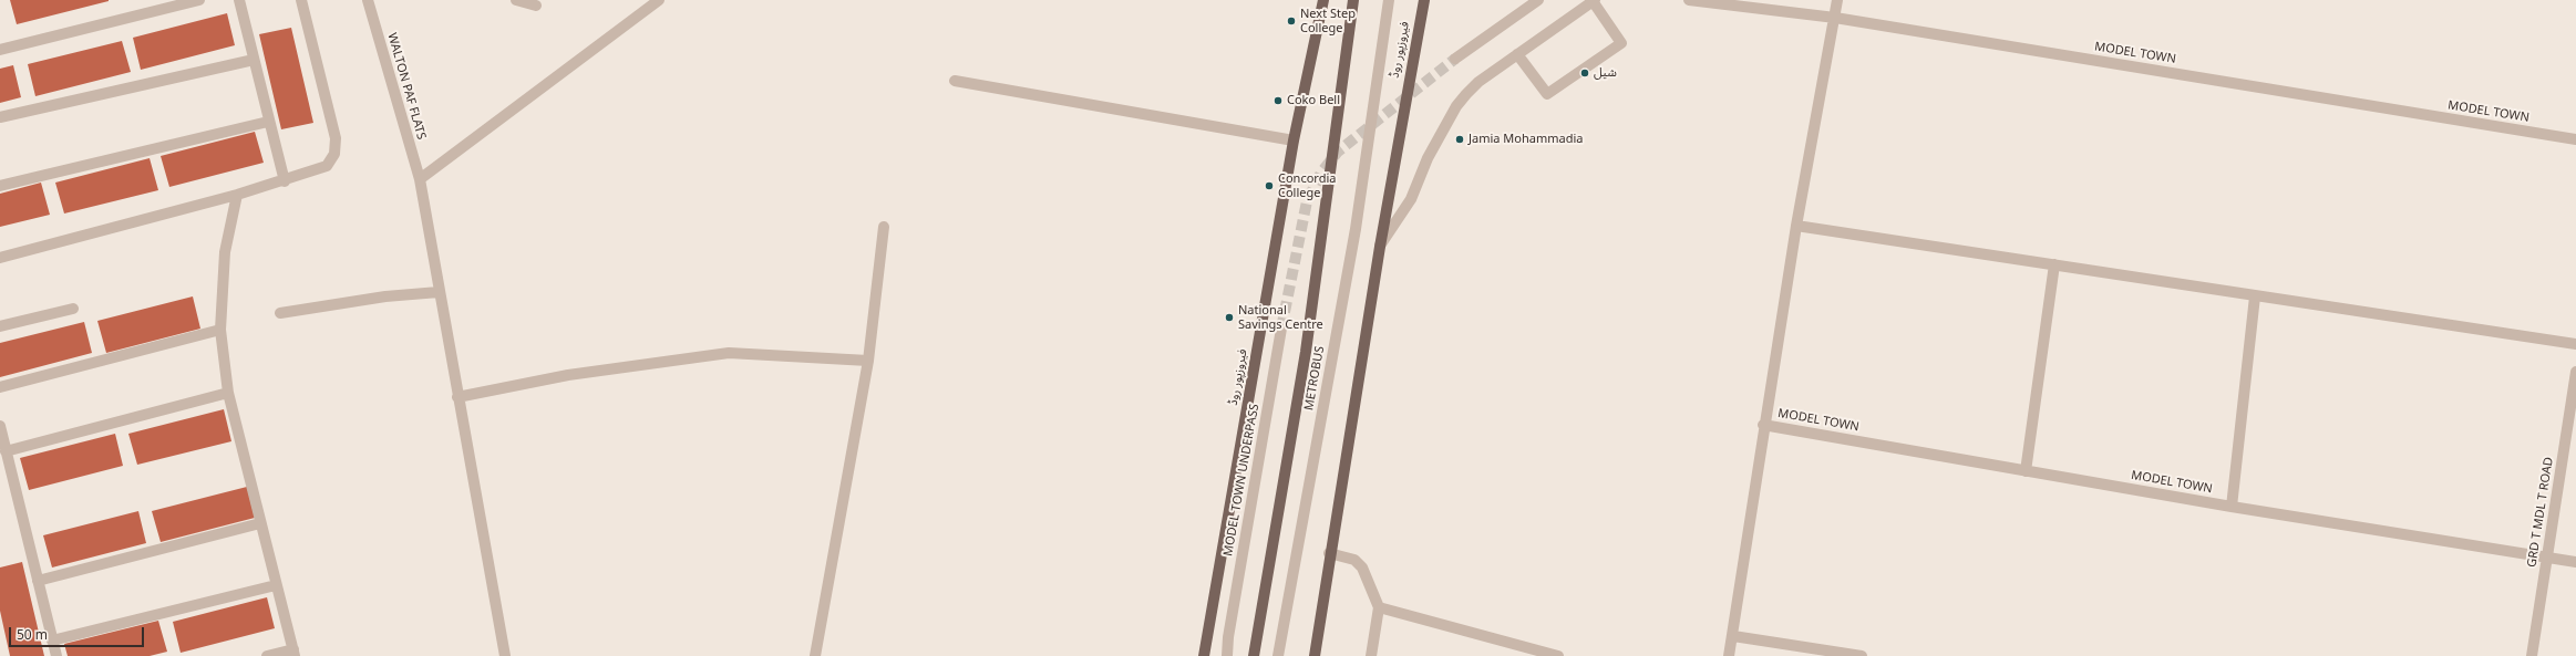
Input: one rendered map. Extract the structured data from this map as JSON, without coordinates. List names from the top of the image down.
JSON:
{
  "streets": {
    "main road": ["فیروزپور روڈ"],
    "street": [
      "MODEL TOWN",
      "WALTON PAF FLATS",
      "METROBUS",
      "MODEL TOWN UNDERPASS",
      "GRD T MDL T ROAD"
    ]
  },
  "crossings": [
    ["MODEL TOWN", "GRD T MDL T ROAD"]
  ],
  "places": [
    "Next Step College",
    "شیل",
    "Coko Bell",
    "Jamia Mohammadia",
    "Concordia College",
    "National Savings Centre"
  ],
  "scale_bar": "50 m"
}
